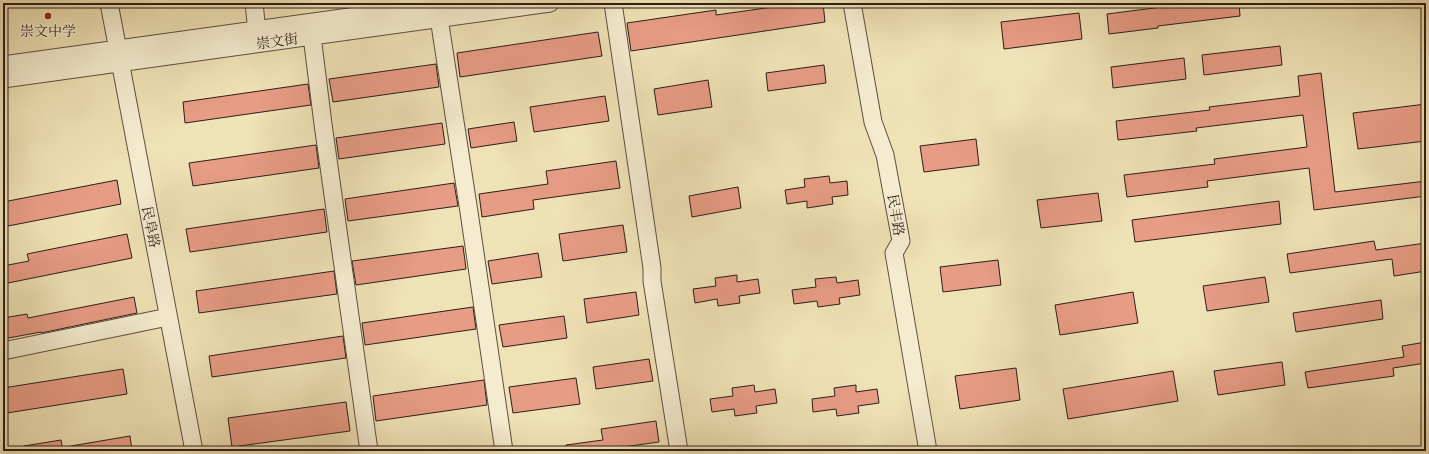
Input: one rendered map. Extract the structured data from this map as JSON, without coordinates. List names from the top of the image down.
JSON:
{
  "streets": {
    "street": ["崇文街", "民丰路", "民阜路"]
  },
  "crossings": [
    ["崇文街", "民阜路"]
  ],
  "places": ["崇文中学"]
}
